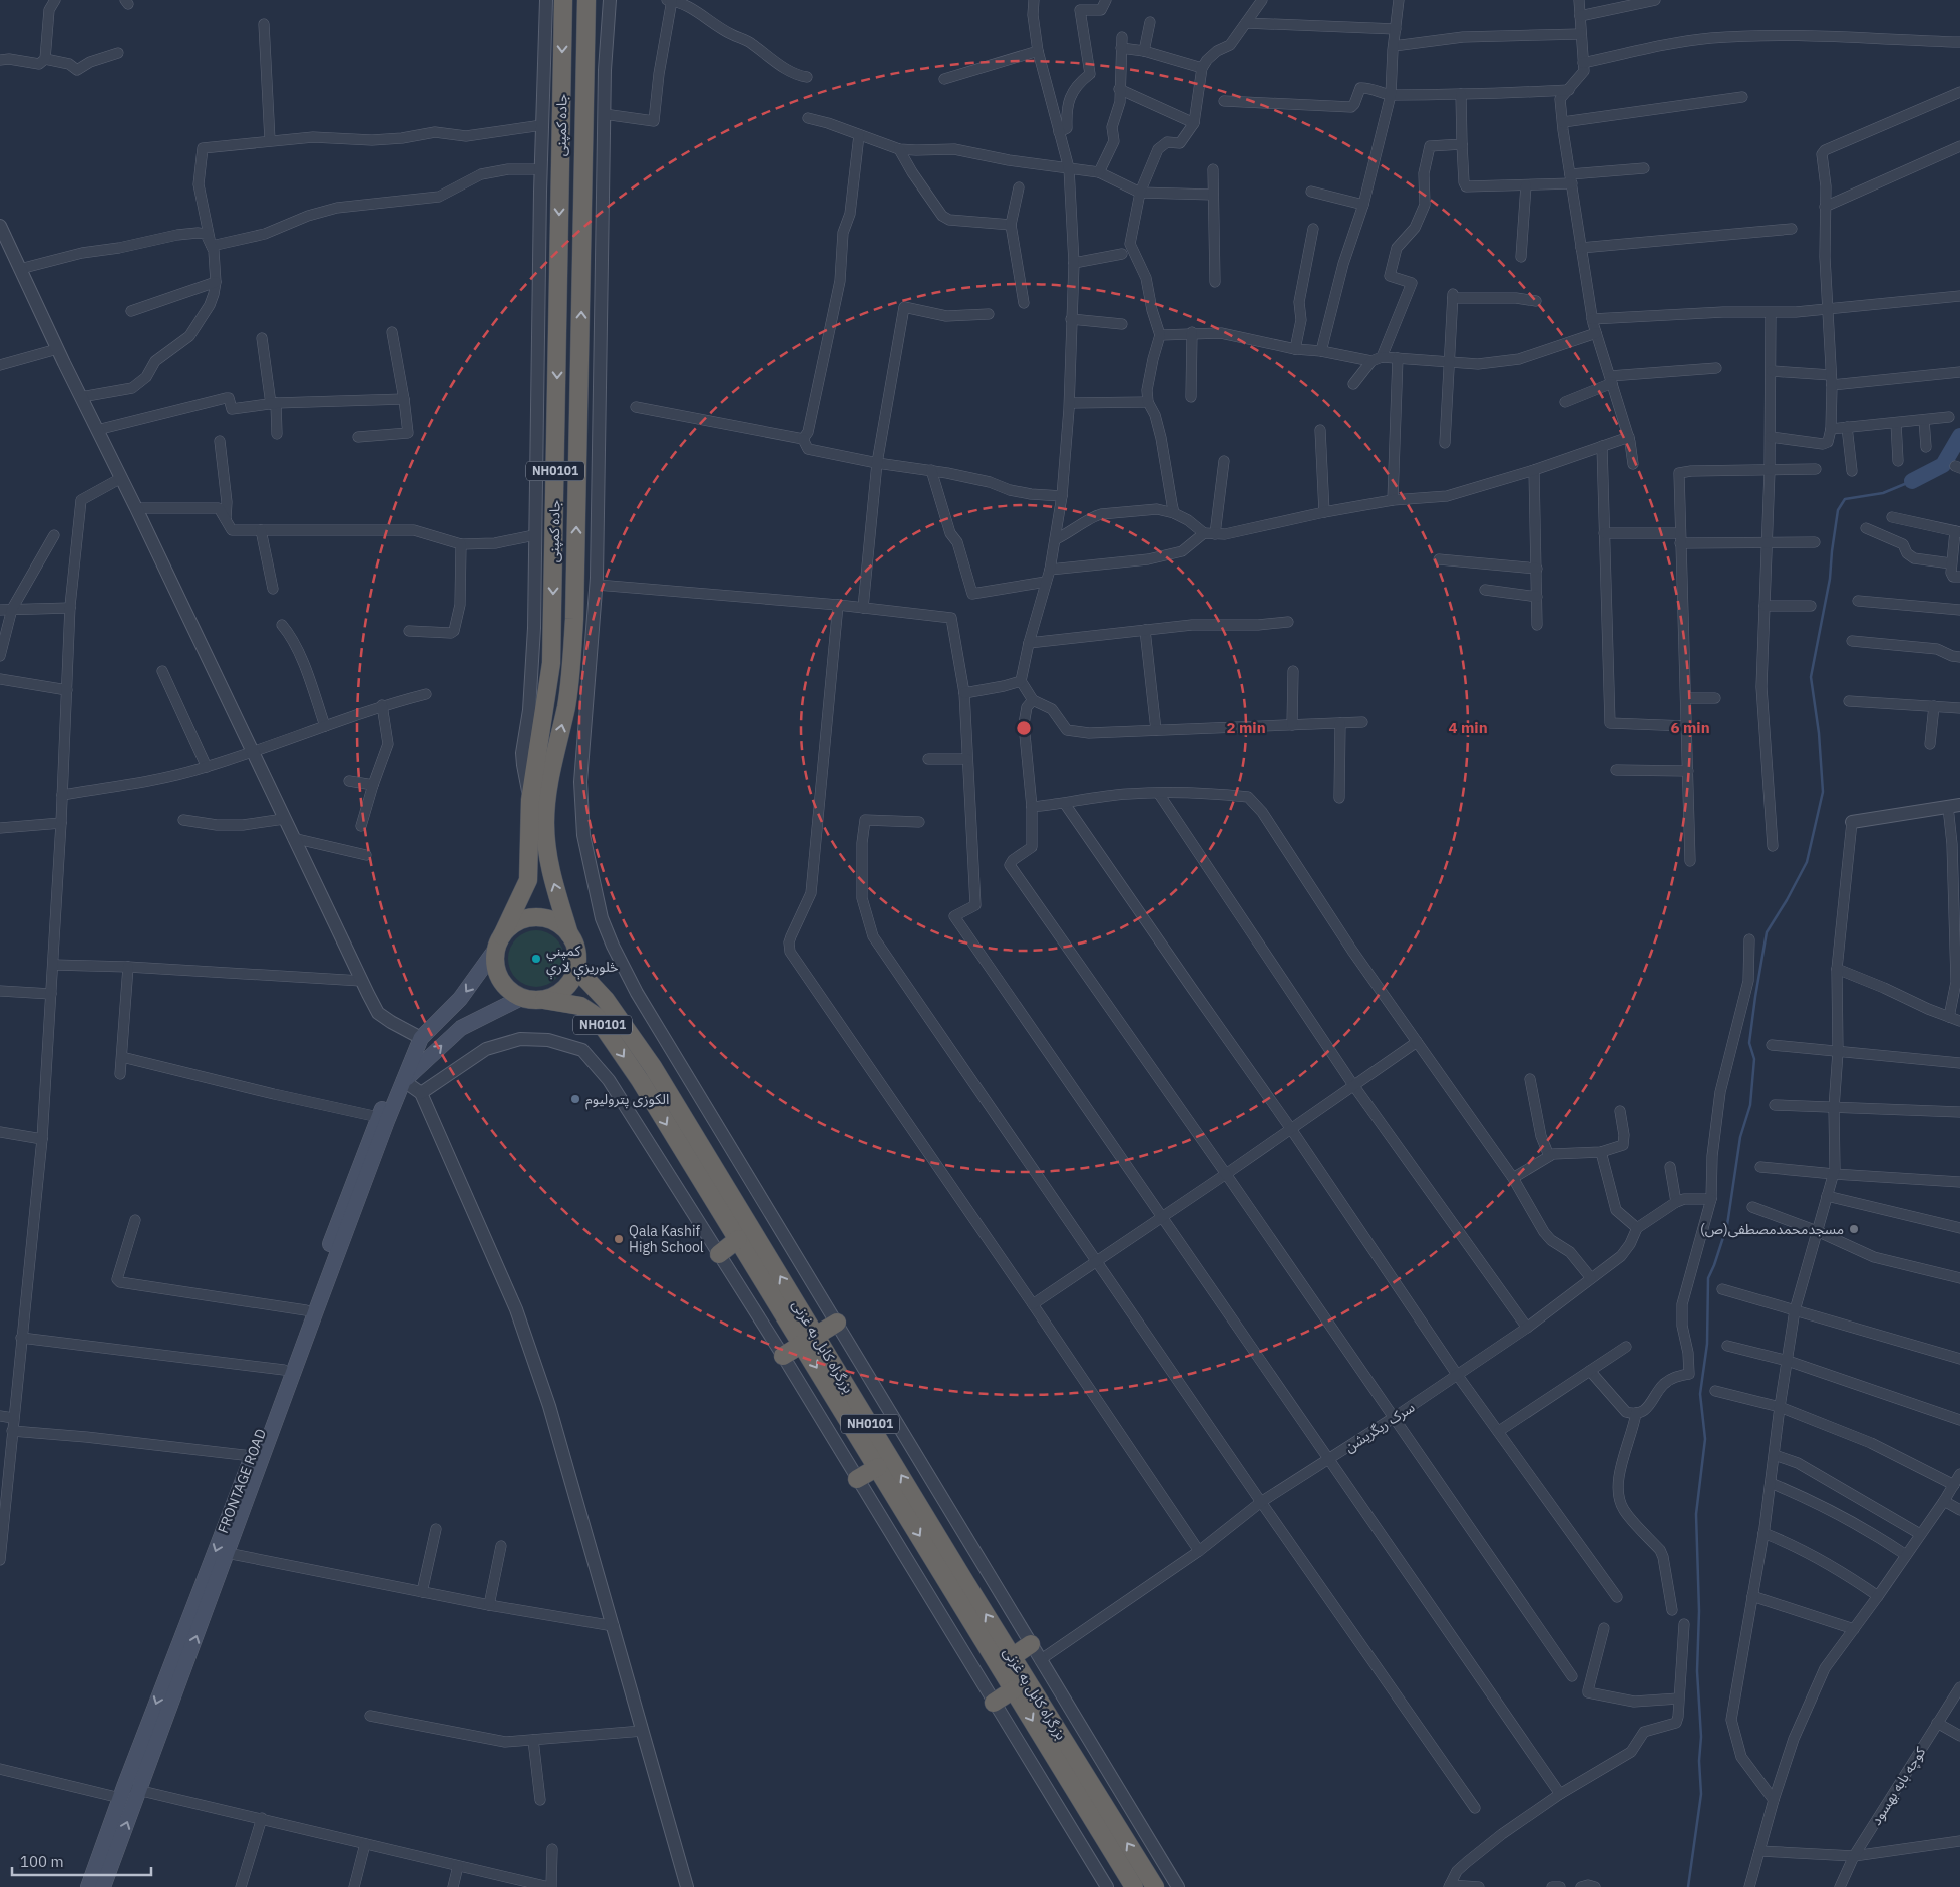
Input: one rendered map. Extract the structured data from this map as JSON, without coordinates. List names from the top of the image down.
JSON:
{
  "streets": {
    "highway": ["جاده کمپنی", "NH0101", "بزرگراه کابل به غزنی"],
    "main road": ["FRONTAGE ROAD"],
    "street": ["سرک ریگریشن", "کوچه بابه بهسود"]
  },
  "crossings": [
    ["جاده کمپنی", "NH0101"],
    ["جاده کمپنی", "بزرگراه کابل به غزنی"],
    ["جاده کمپنی", "FRONTAGE ROAD"],
    ["NH0101", "بزرگراه کابل به غزنی"],
    ["NH0101", "FRONTAGE ROAD"],
    ["بزرگراه کابل به غزنی", "FRONTAGE ROAD"]
  ],
  "places": [
    "کمپني څلوريزې لارې",
    "الکوزی پترولیوم",
    "مسجدمحمدمصطفی(ص)",
    "Qala Kashif High School"
  ],
  "scale_bar": "100 m",
  "rings": ["2 min", "4 min", "6 min"]
}
